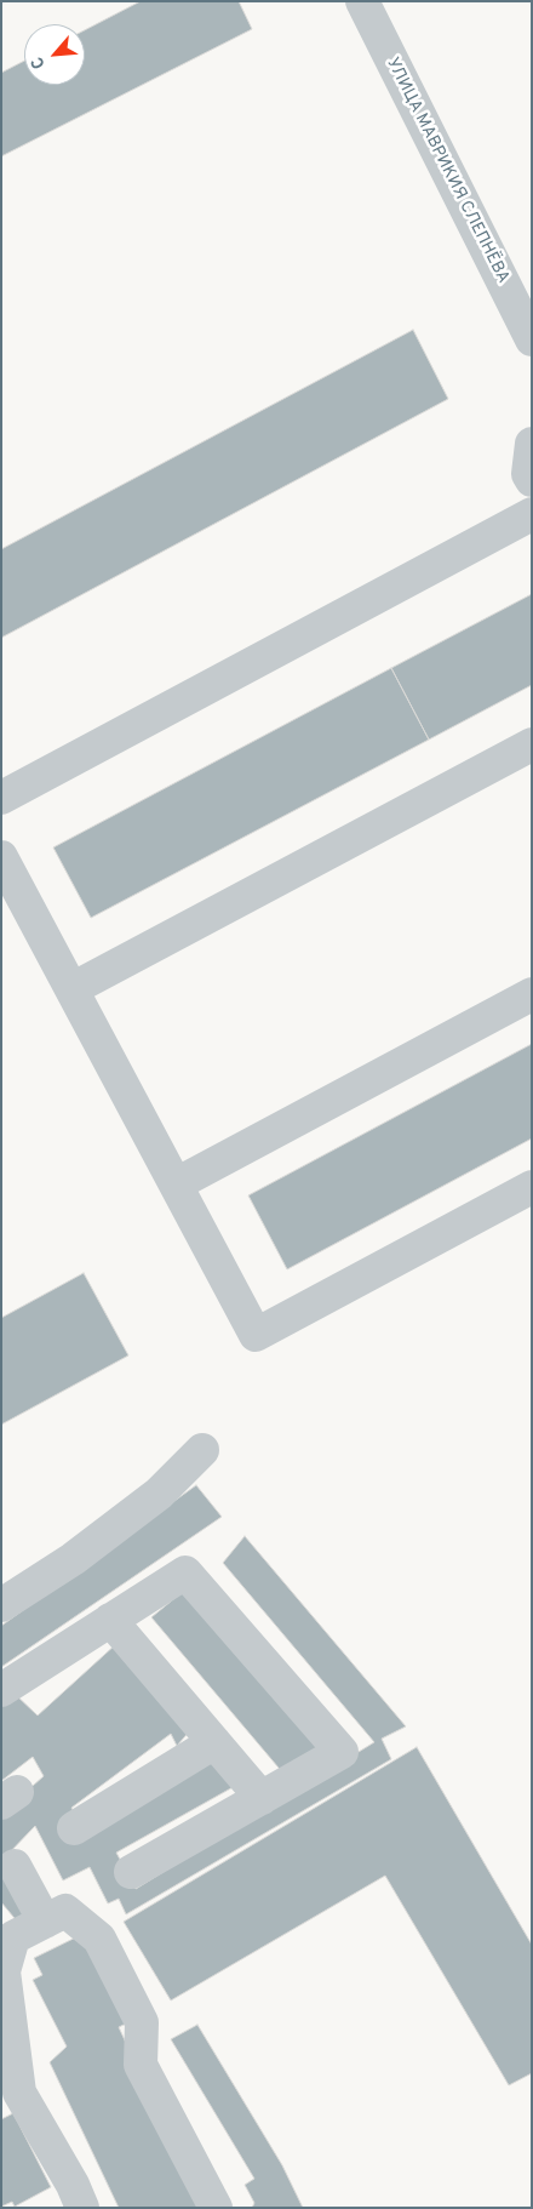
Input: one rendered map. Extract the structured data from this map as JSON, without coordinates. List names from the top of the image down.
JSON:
{
  "streets": {
    "street": ["УЛИЦА МАВРИКИЯ СЛЕПНЁВА"]
  },
  "north": "bottom left"
}
